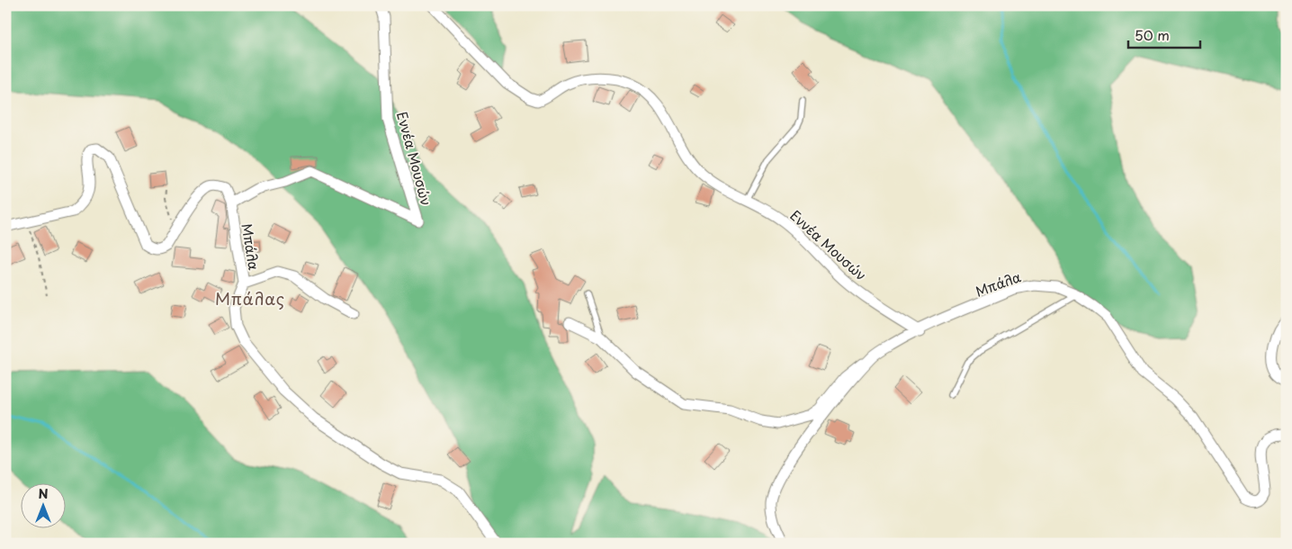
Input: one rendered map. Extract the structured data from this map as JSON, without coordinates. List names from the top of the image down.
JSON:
{
  "streets": {
    "street": ["Εννέα Μουσών", "Μπάλα"]
  },
  "crossings": [
    ["Εννέα Μουσών", "Μπάλα"]
  ],
  "districts": ["Μπάλας"],
  "scale_bar": "50 m",
  "north": "top"
}
